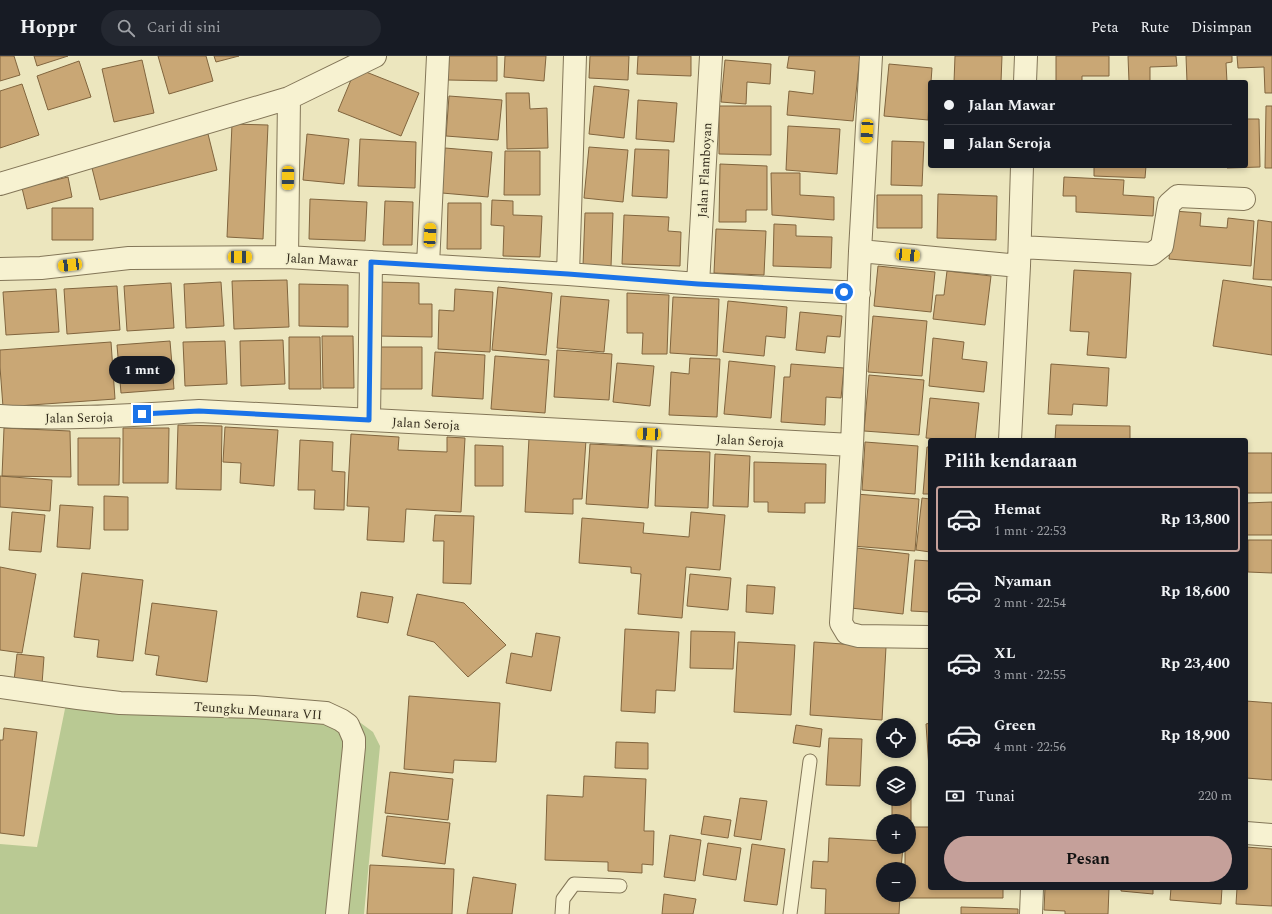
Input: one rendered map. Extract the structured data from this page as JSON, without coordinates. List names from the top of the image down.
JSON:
{
  "streets": {
    "street": [
      "Jalan Flamboyan",
      "Jalan Mawar",
      "Jalan Seroja",
      "Teungku Meunara VII"
    ]
  },
  "crossings": [
    ["Jalan Flamboyan", "Jalan Mawar"]
  ],
  "page": {
    "header": "Hoppr",
    "search": "Cari di sini",
    "nav": ["Peta", "Rute", "Disimpan"],
    "banner": ["Jalan Mawar", "Jalan Seroja"],
    "bubble": "1 mnt",
    "heading": "Pilih kendaraan",
    "list": [
      {
        "name": "Hemat",
        "note": "1 mnt · 22:53",
        "value": "Rp 13,800"
      },
      {
        "name": "Nyaman",
        "note": "2 mnt · 22:54",
        "value": "Rp 18,600"
      },
      {
        "name": "XL",
        "note": "3 mnt · 22:55",
        "value": "Rp 23,400"
      },
      {
        "name": "Green",
        "note": "4 mnt · 22:56",
        "value": "Rp 18,900"
      }
    ],
    "map_buttons": ["+", "−"],
    "pay": ["Tunai", "220 m"],
    "buttons": "Pesan"
  }
}
